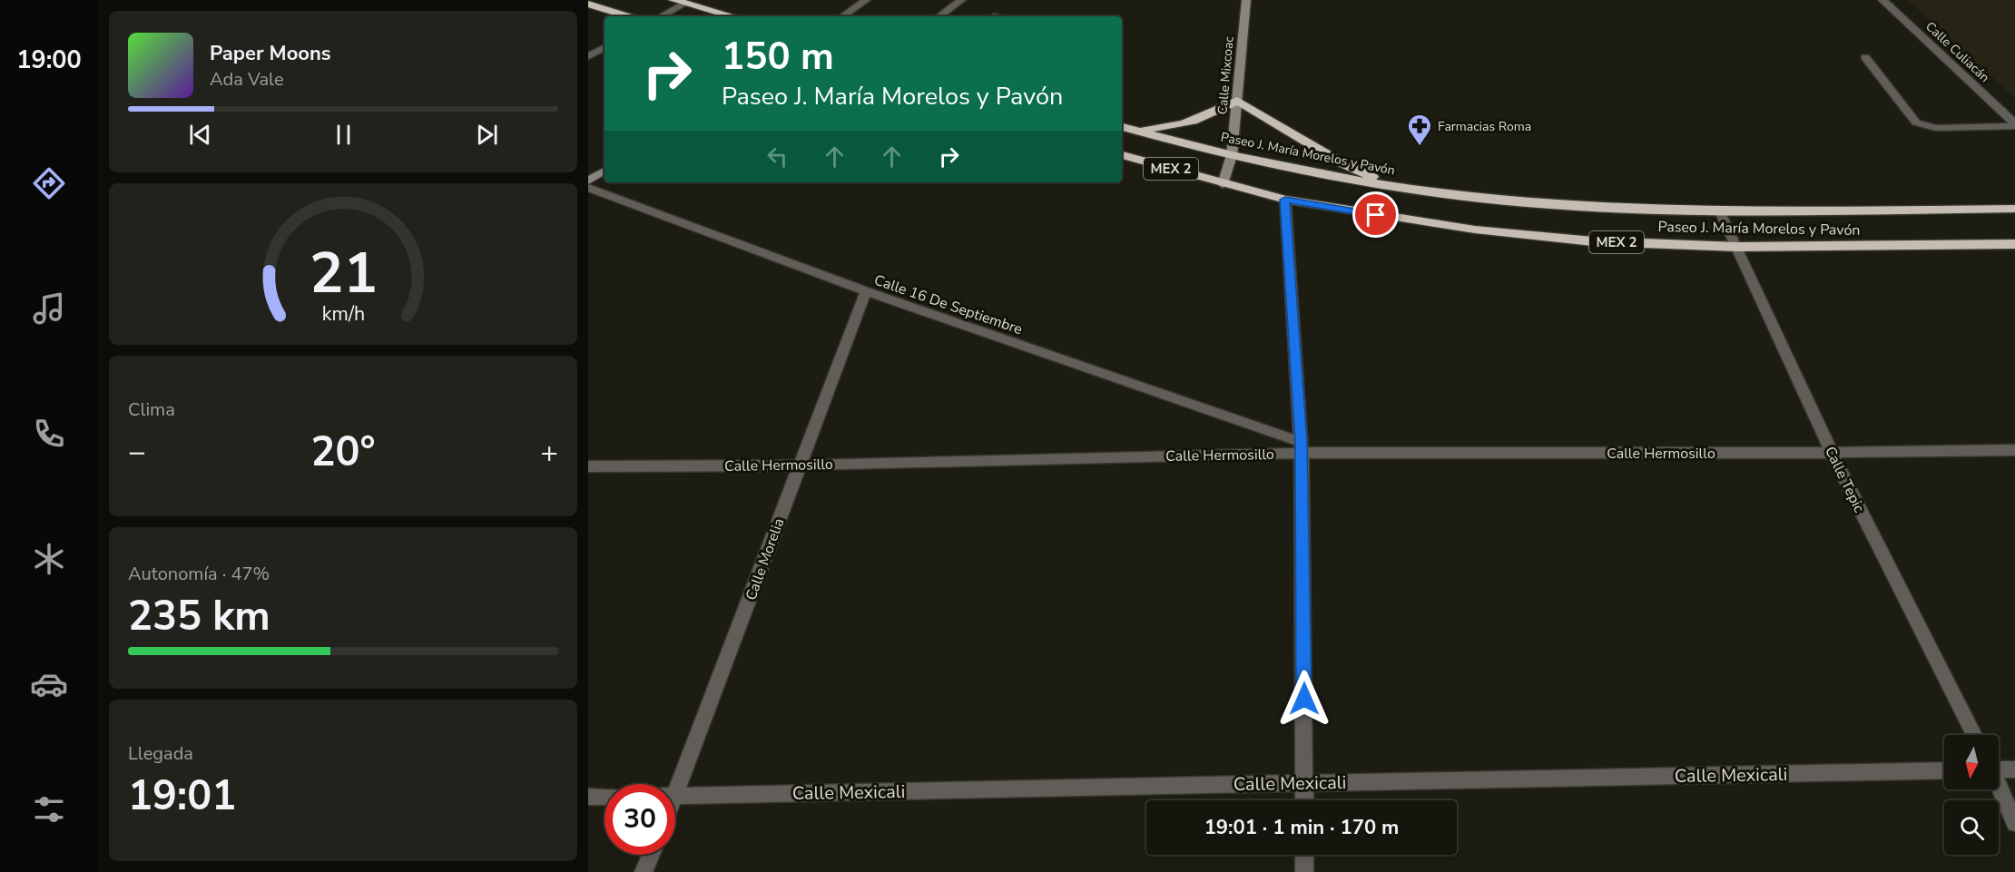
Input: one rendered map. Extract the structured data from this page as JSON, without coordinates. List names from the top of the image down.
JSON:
{
  "streets": {
    "highway": ["Paseo J. María Morelos y Pavón", "MEX 2"],
    "main road": ["Calle Mixcoac"],
    "street": [
      "Calle Culiacán",
      "Calle 16 De Septiembre",
      "Calle Hermosillo",
      "Calle Tepic",
      "Calle Morelia",
      "Calle Mexicali"
    ]
  },
  "crossings": [
    ["Calle Mixcoac", "Paseo J. María Morelos y Pavón"],
    ["Paseo J. María Morelos y Pavón", "Calle Tepic"],
    ["Calle 16 De Septiembre", "Calle Hermosillo"],
    ["Calle 16 De Septiembre", "Calle Morelia"],
    ["Calle Hermosillo", "Calle Tepic"],
    ["Calle Hermosillo", "Calle Morelia"],
    ["Calle Morelia", "Calle Mexicali"]
  ],
  "places": {
    "pharmacy": ["Farmacias Roma"]
  },
  "north": "bottom",
  "page": {
    "tabs": "19:00",
    "turn": ["150 m", "Paseo J. María Morelos y Pavón"],
    "song": ["Paper Moons", "Ada Vale"],
    "tile": [
      "Clima",
      ["Autonomía · 47%", "235 km"],
      ["Llegada", "19:01"]
    ],
    "heat": ["−", "20°", "+"],
    "limit": "30",
    "trip": "19:01 · 1 min · 170 m",
    "gauge": ["21", "km/h"]
  }
}
